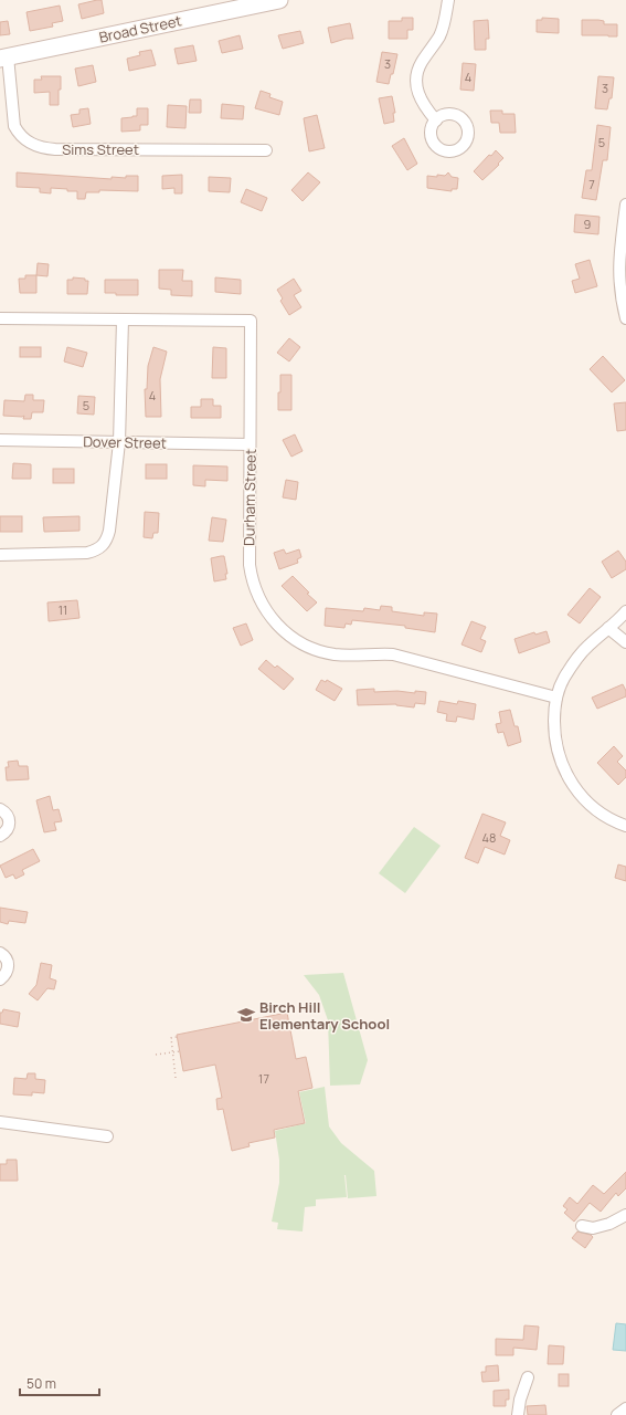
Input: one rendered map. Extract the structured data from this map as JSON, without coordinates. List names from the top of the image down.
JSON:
{
  "streets": {
    "main road": ["Broad Street"],
    "street": ["Sims Street", "Dover Street", "Durham Street"]
  },
  "crossings": [
    ["Broad Street", "Sims Street"],
    ["Dover Street", "Durham Street"]
  ],
  "places": {
    "school or university": ["Birch Hill Elementary School"]
  },
  "house_numbers": [
    "3",
    "4",
    "3",
    "5",
    "7",
    "9",
    "4",
    "5",
    "11",
    "48",
    "17"
  ],
  "scale_bar": "50 m"
}
